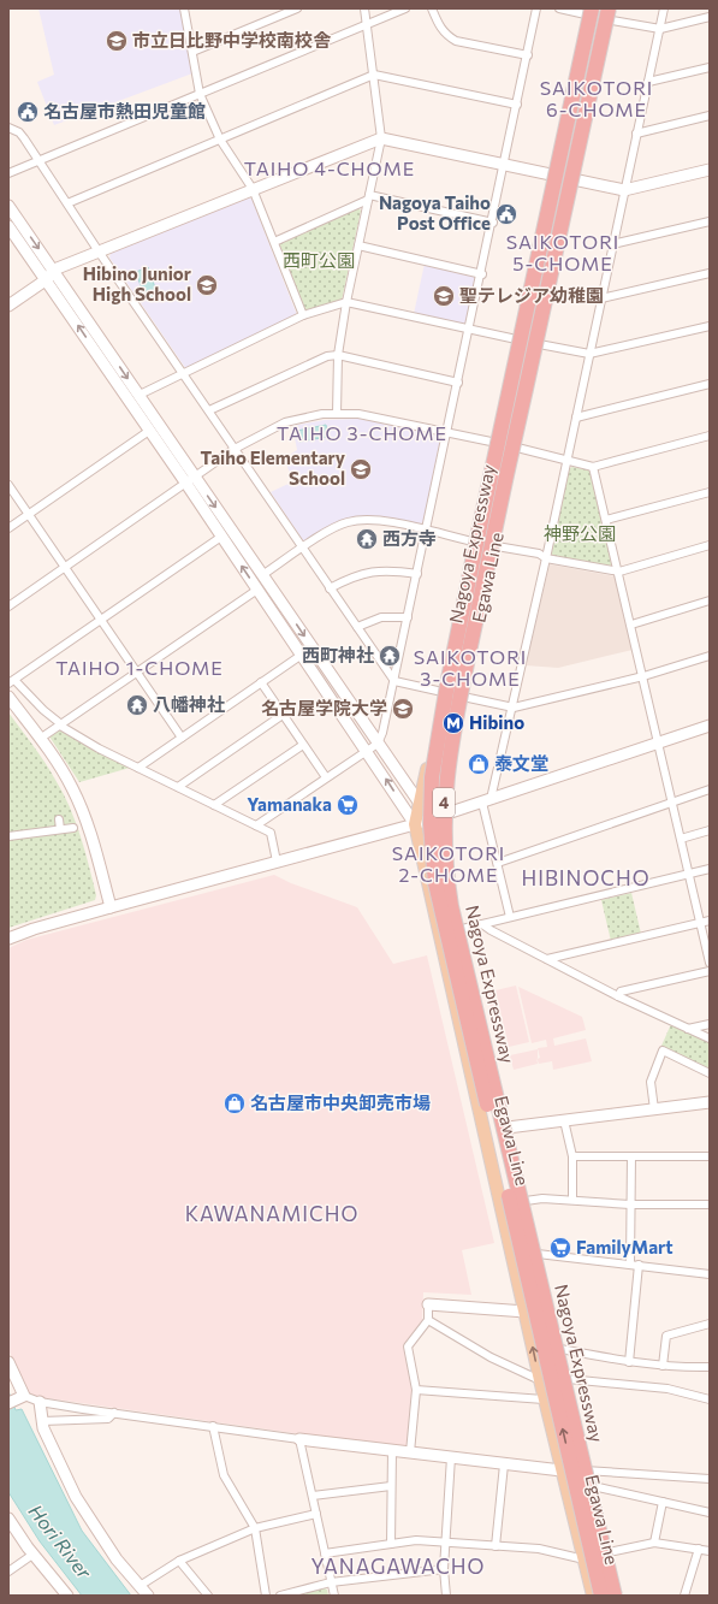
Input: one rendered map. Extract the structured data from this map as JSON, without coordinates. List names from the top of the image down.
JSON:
{
  "streets": {
    "highway": ["Nagoya Expressway", "4"],
    "main road": ["Egawa Line"]
  },
  "crossings": [
    ["Nagoya Expressway", "Egawa Line"]
  ],
  "districts": [
    "SAIKOTORI 6-CHOME",
    "TAIHO 4-CHOME",
    "SAIKOTORI 5-CHOME",
    "TAIHO 3-CHOME",
    "SAIKOTORI 3-CHOME",
    "TAIHO 1-CHOME",
    "SAIKOTORI 2-CHOME",
    "HIBINOCHO",
    "KAWANAMICHO",
    "YANAGAWACHO"
  ],
  "water": ["Hori River"],
  "parks": ["西町公園", "神野公園"],
  "places": {
    "school or university": [
      "市立日比野中学校南校舎",
      "Hibino Junior High School",
      "聖テレジア幼稚園",
      "Taiho Elementary School",
      "名古屋学院大学"
    ],
    "public building": ["名古屋市熱田児童館", "Nagoya Taiho Post Office"],
    "temple": ["西方寺", "西町神社", "八幡神社"],
    "metro station": ["Hibino"],
    "shop": ["泰文堂", "名古屋市中央卸売市場"],
    "supermarket": ["Yamanaka", "FamilyMart"]
  }
}
